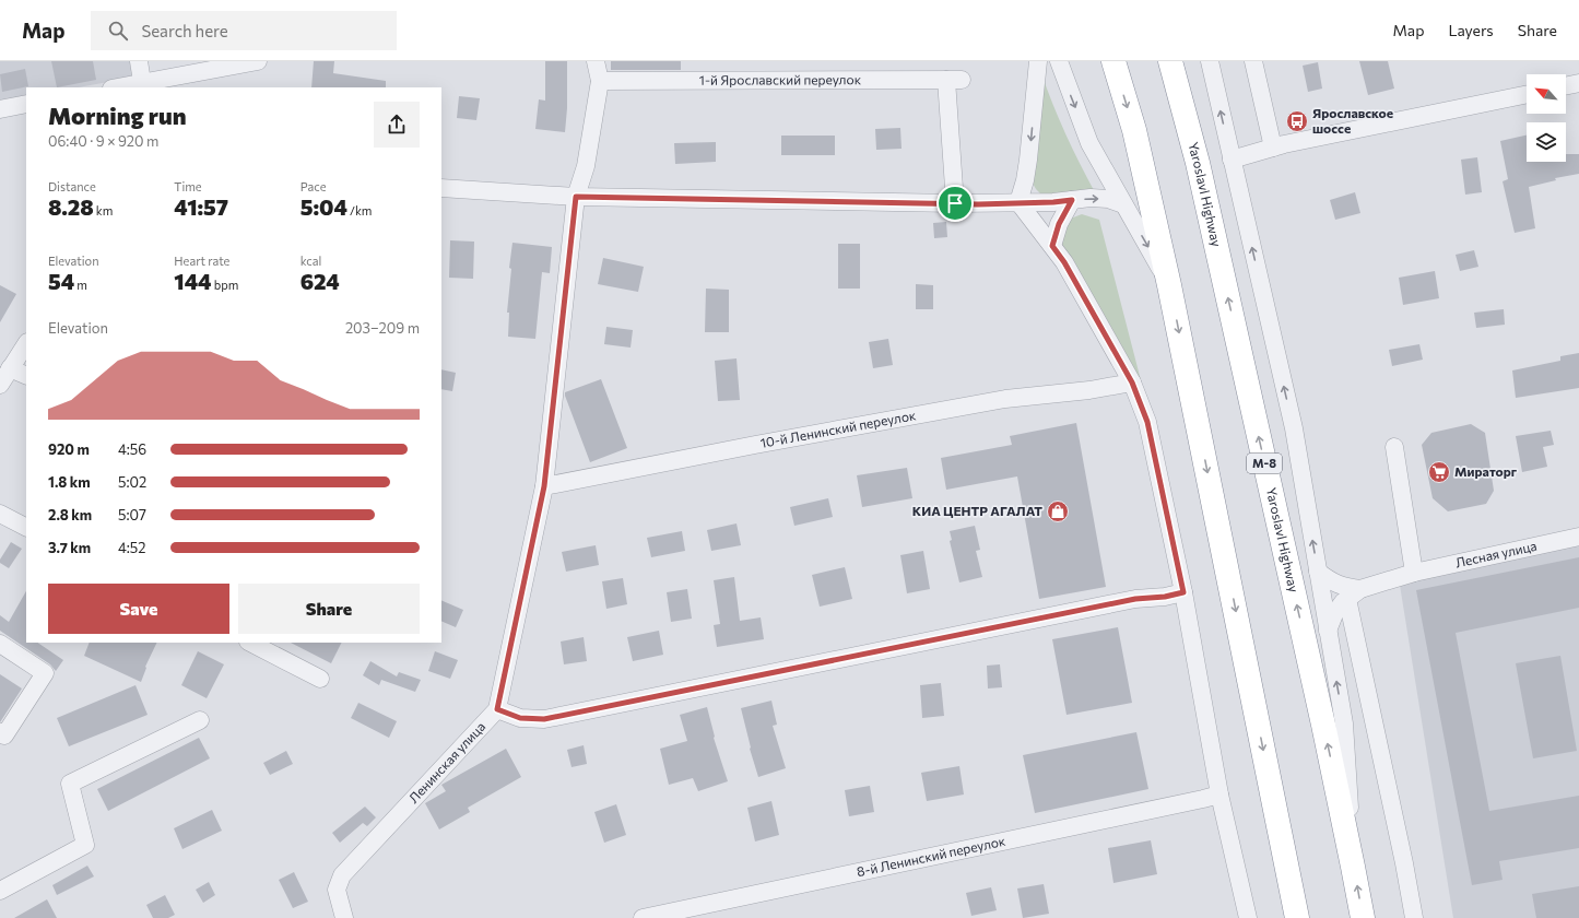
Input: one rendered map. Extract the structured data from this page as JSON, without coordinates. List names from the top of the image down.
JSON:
{
  "streets": {
    "highway": ["Yaroslavl Highway", "М-8"],
    "street": [
      "1-й Ярославский переулок",
      "10-й Ленинский переулок",
      "Лесная улица",
      "Ленинская улица",
      "8-й Ленинский переулок"
    ]
  },
  "places": {
    "bus stop": ["Ярославское шоссе"],
    "supermarket": ["Мираторг"],
    "shop": ["КИА ЦЕНТР АГАЛАТ"]
  },
  "north": "top left",
  "page": {
    "header": "Map",
    "search": "Search here",
    "nav": ["Map", "Layers", "Share"],
    "heading": ["Morning run", "06:40 · 9 × 920 m"],
    "stats": [
      ["Distance", "8.28 km"],
      ["Time", "41:57"],
      ["Pace", "5:04 /km"],
      ["Elevation", "54 m"],
      ["Heart rate", "144 bpm"],
      ["kcal", "624"]
    ],
    "chart": ["Elevation", "203–209 m"],
    "list": [
      {
        "name": "920 m",
        "note": "4:56"
      },
      {
        "name": "1.8 km",
        "note": "5:02"
      },
      {
        "name": "2.8 km",
        "note": "5:07"
      },
      {
        "name": "3.7 km",
        "note": "4:52"
      }
    ],
    "buttons": ["Save", "Share"]
  }
}
